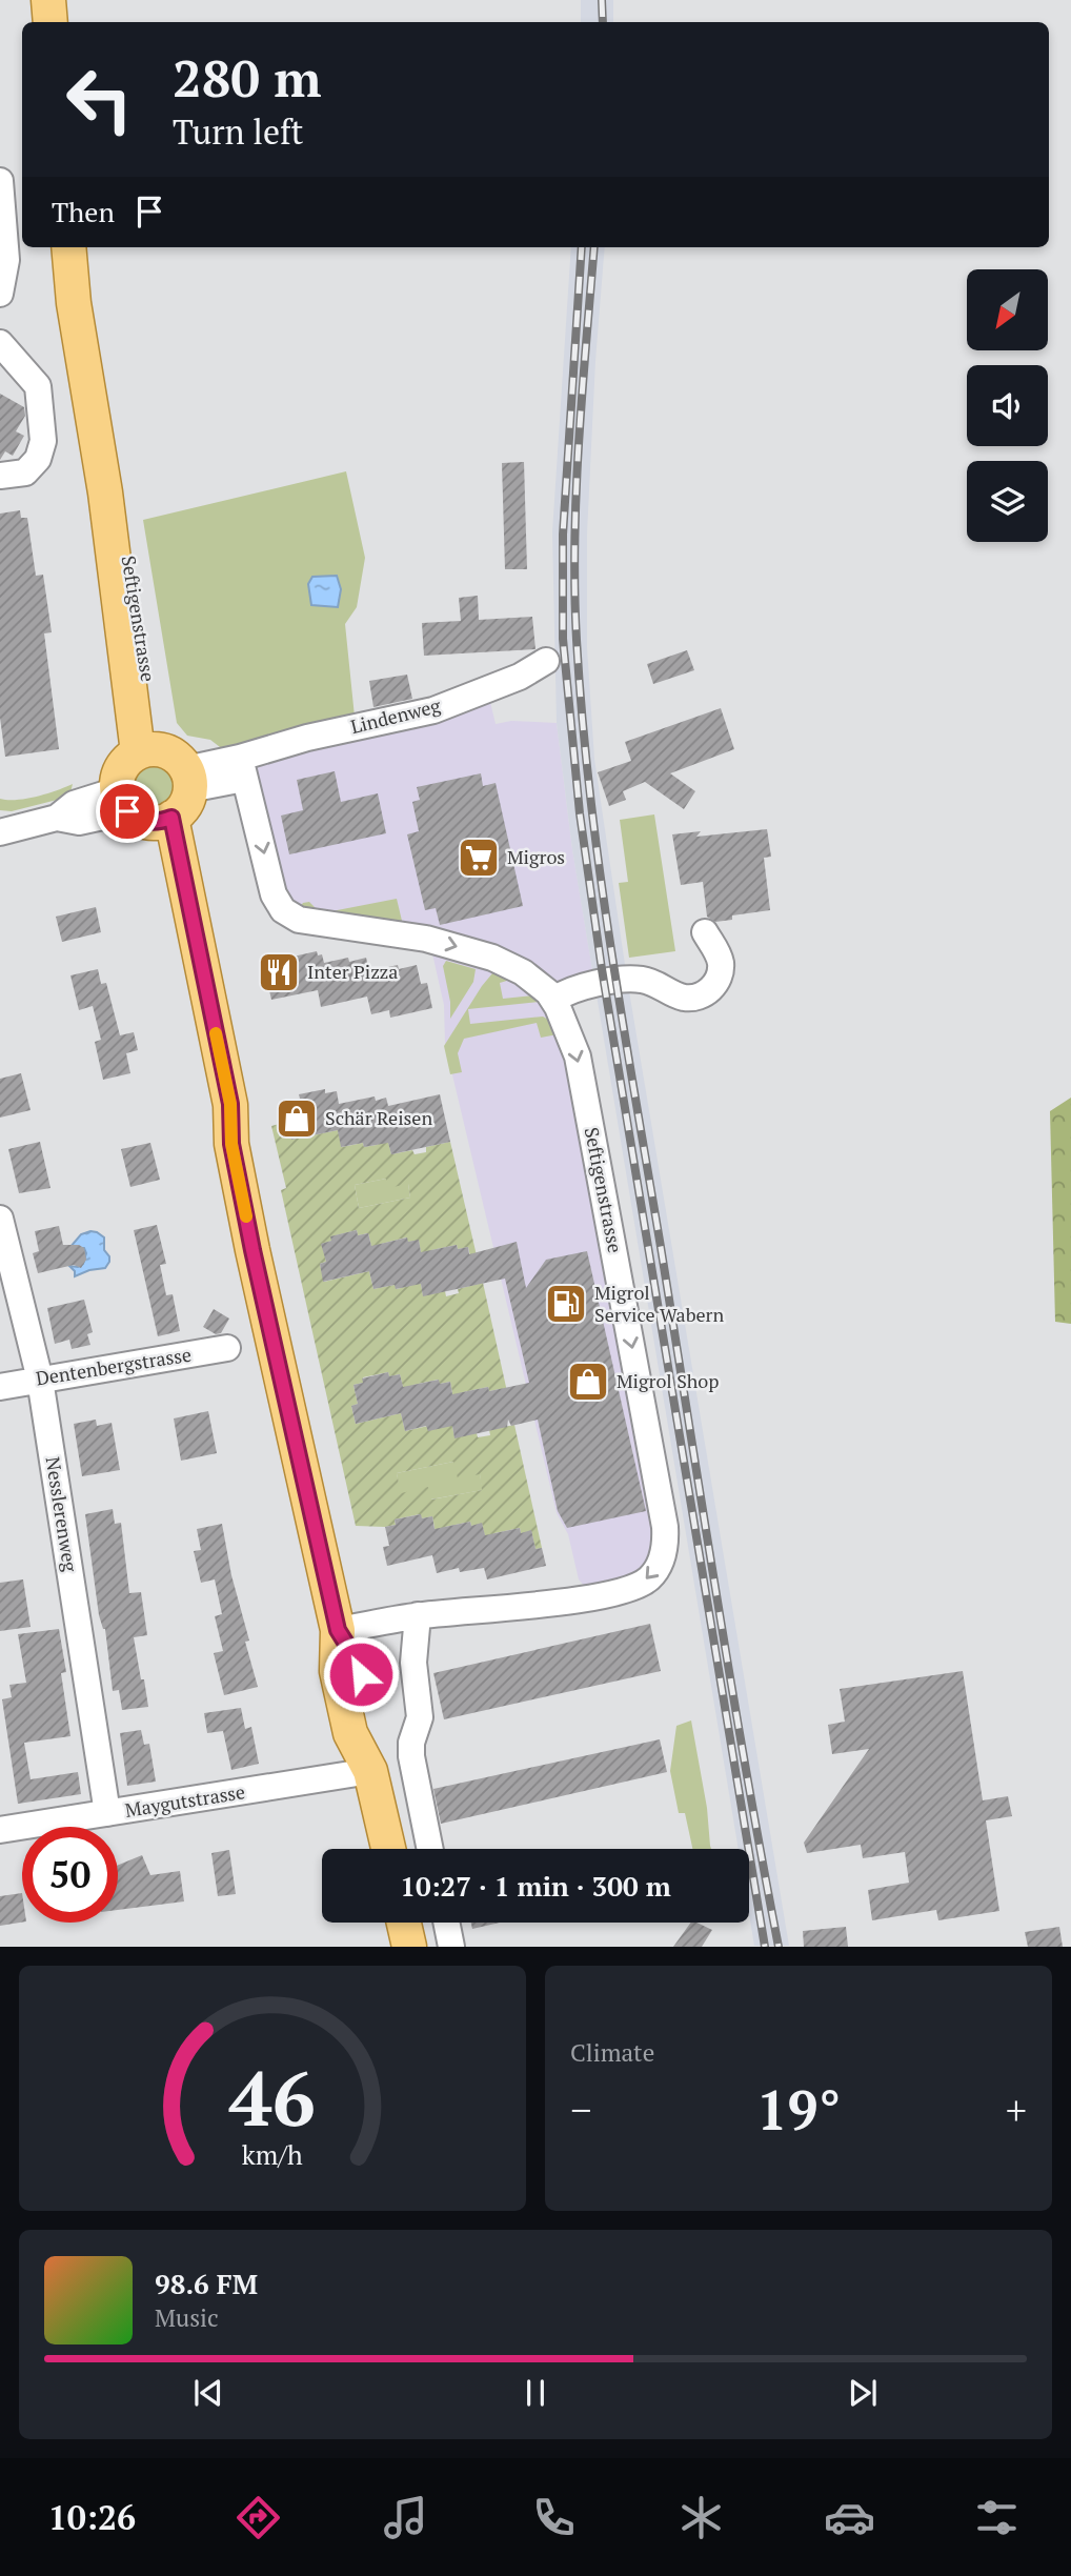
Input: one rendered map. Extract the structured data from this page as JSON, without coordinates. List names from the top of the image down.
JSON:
{
  "streets": {
    "main road": ["Seftigenstrasse"],
    "street": [
      "Lindenweg",
      "Dentenbergstrasse",
      "Nesslerenweg",
      "Maygutstrasse"
    ]
  },
  "crossings": [
    ["Seftigenstrasse", "Lindenweg"],
    ["Dentenbergstrasse", "Nesslerenweg"],
    ["Nesslerenweg", "Maygutstrasse"]
  ],
  "places": {
    "supermarket": ["Migros"],
    "restaurant": ["Inter Pizza"],
    "shop": ["Schär Reisen", "Migrol Shop"],
    "fuel station": ["Migrol Service Wabern"]
  },
  "north": "bottom left",
  "page": {
    "turn": ["280 m", "Turn left"],
    "then": "Then",
    "limit": "50",
    "trip": "10:27 · 1 min · 300 m",
    "tile": "Climate",
    "heat": ["−", "19°", "+"],
    "song": ["98.6 FM", "Music"],
    "tabs": "10:26",
    "gauge": ["46", "km/h"]
  }
}
